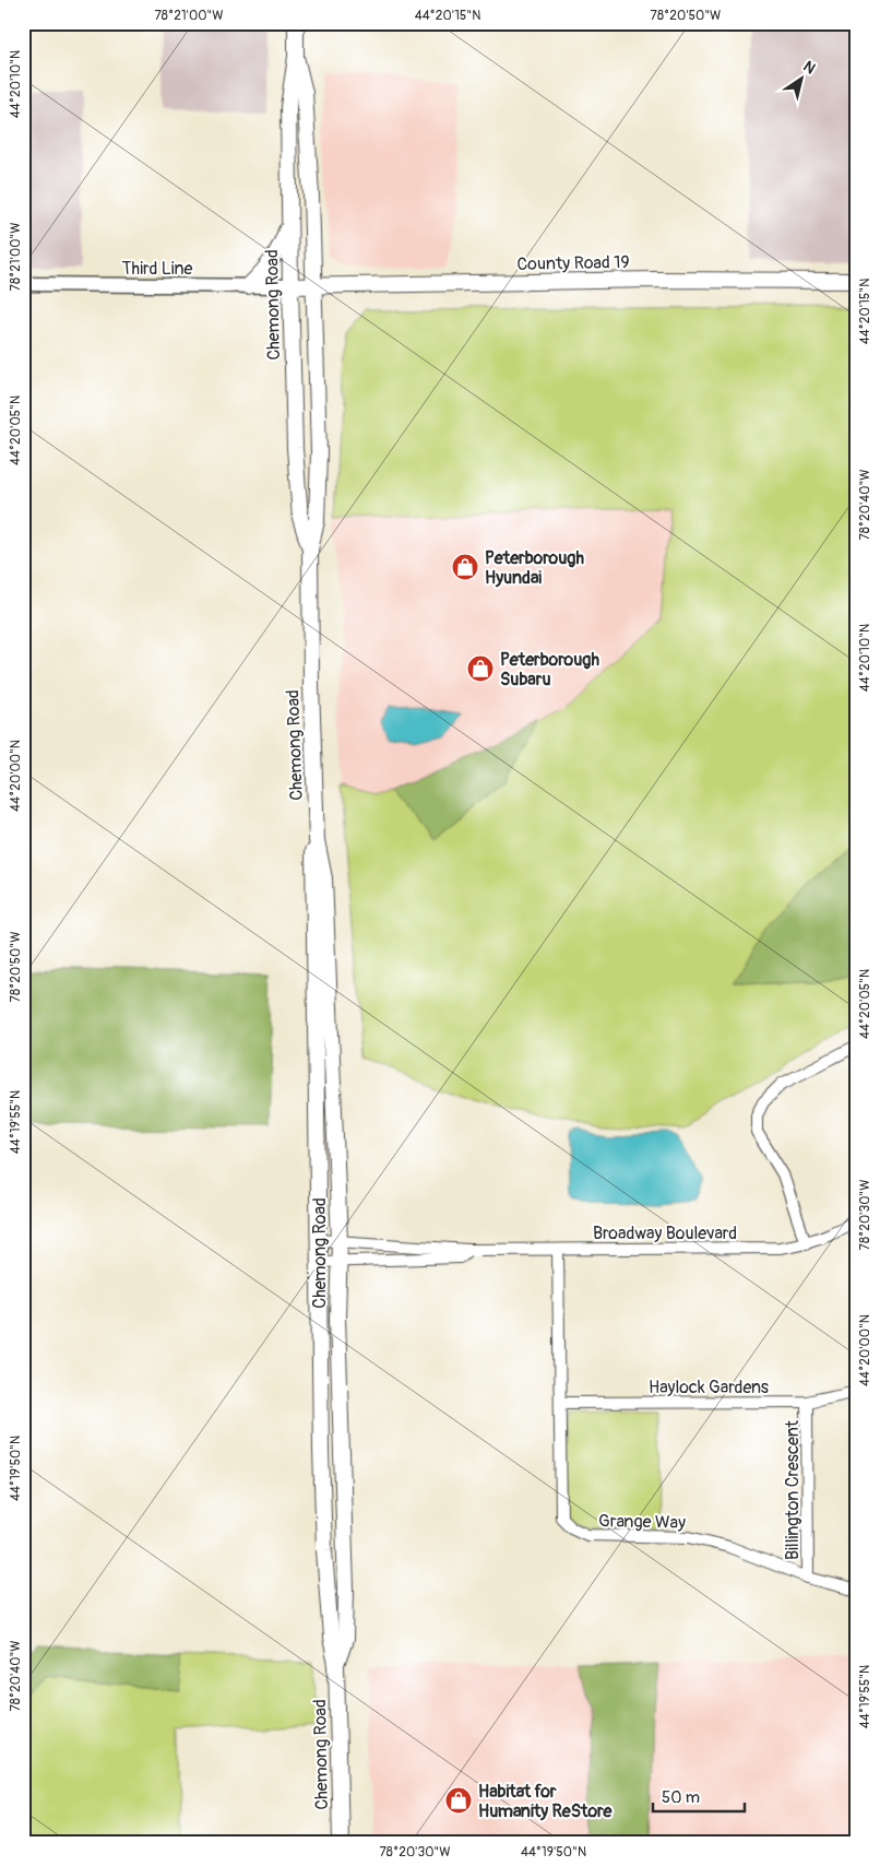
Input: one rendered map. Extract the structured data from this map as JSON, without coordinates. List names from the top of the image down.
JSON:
{
  "streets": {
    "main road": ["County Road 19", "Chemong Road"],
    "street": [
      "Third Line",
      "Broadway Boulevard",
      "Haylock Gardens",
      "Billington Crescent",
      "Grange Way"
    ]
  },
  "crossings": [
    ["County Road 19", "Third Line"],
    ["County Road 19", "Chemong Road"],
    ["Third Line", "Chemong Road"],
    ["Chemong Road", "Broadway Boulevard"],
    ["Broadway Boulevard", "Grange Way"],
    ["Haylock Gardens", "Billington Crescent"],
    ["Haylock Gardens", "Grange Way"],
    ["Billington Crescent", "Grange Way"]
  ],
  "places": {
    "shop": ["Peterborough Hyundai", "Peterborough Subaru", "Habitat for Humanity ReStore"]
  },
  "scale_bar": "50 m",
  "north": "top right",
  "coordinates": [
    "78°21'00\"W",
    "44°20'15\"N",
    "78°20'50\"W",
    "44°20'10\"N",
    "44°20'05\"N",
    "78°20'40\"W",
    "44°20'00\"N",
    "44°19'55\"N",
    "78°20'30\"W",
    "44°19'50\"N"
  ]
}
